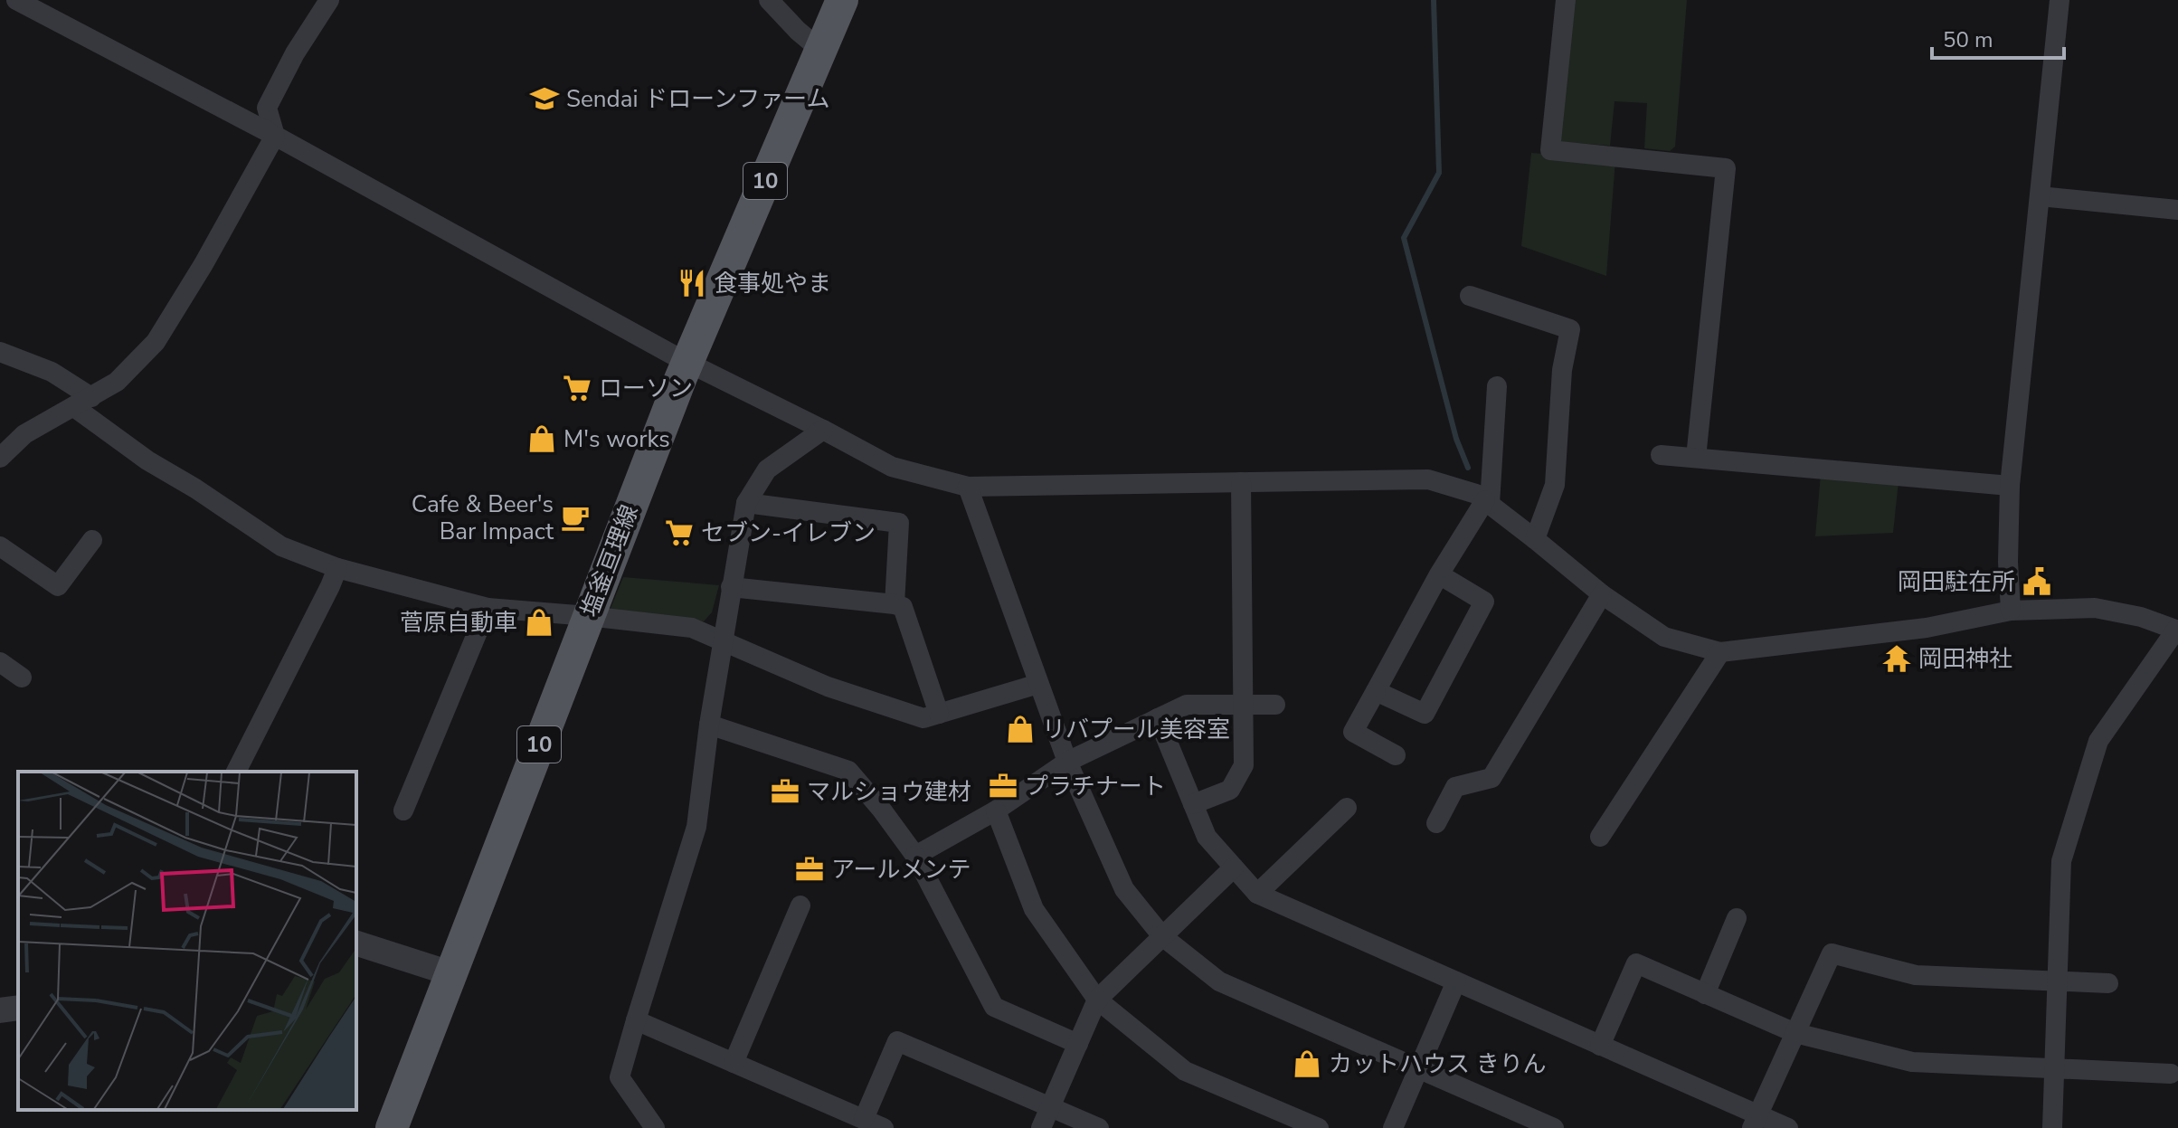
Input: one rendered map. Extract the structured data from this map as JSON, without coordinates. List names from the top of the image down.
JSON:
{
  "streets": {
    "main road": ["10", "塩釜亘理線"]
  },
  "places": {
    "school or university": ["Sendai ドローンファーム"],
    "restaurant": ["食事処やま"],
    "supermarket": ["ローソン", "セブン-イレブン"],
    "shop": [
      "M's works",
      "菅原自動車",
      "リバプール美容室",
      "カットハウス きりん"
    ],
    "cafe": ["Cafe & Beer's Bar Impact"],
    "public building": ["岡田駐在所"],
    "temple": ["岡田神社"],
    "office": ["プラチナート", "マルショウ建材", "アールメンテ"]
  },
  "scale_bar": "50 m"
}
